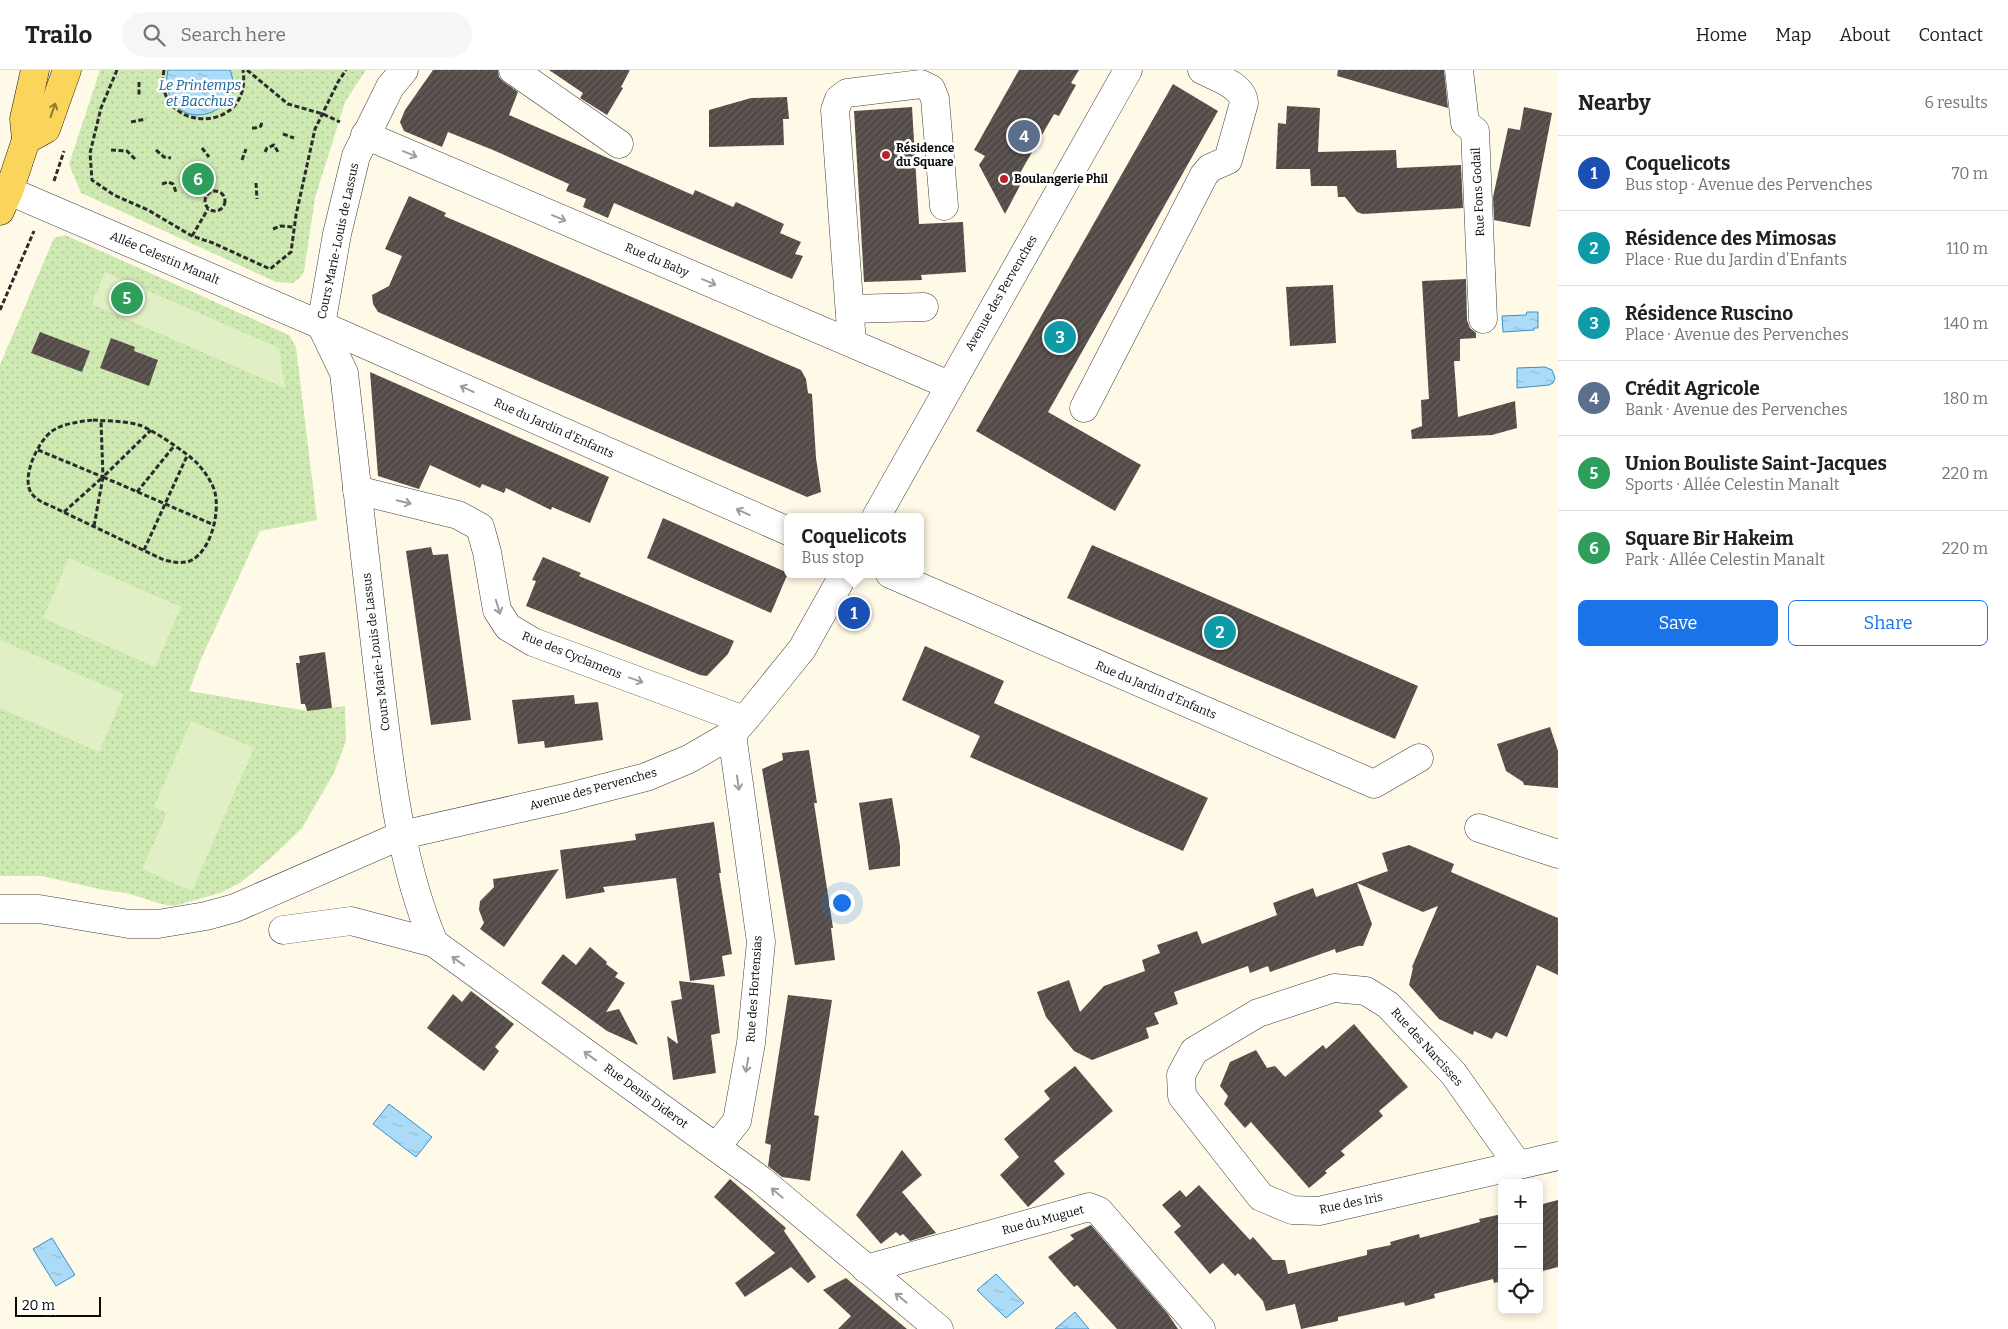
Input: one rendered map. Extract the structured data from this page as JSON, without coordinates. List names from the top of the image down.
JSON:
{
  "streets": {
    "street": [
      "Rue Fons Godail",
      "Cours Marie-Louis de Lassus",
      "Allée Celestin Manalt",
      "Rue du Baby",
      "Avenue des Pervenches",
      "Rue du Jardin d'Enfants",
      "Rue des Cyclamens",
      "Rue des Hortensias",
      "Rue des Narcisses",
      "Rue Denis Diderot",
      "Rue des Iris",
      "Rue du Muguet"
    ]
  },
  "crossings": [
    ["Cours Marie-Louis de Lassus", "Allée Celestin Manalt"],
    ["Cours Marie-Louis de Lassus", "Rue du Baby"],
    ["Cours Marie-Louis de Lassus", "Avenue des Pervenches"],
    ["Cours Marie-Louis de Lassus", "Rue du Jardin d'Enfants"],
    ["Cours Marie-Louis de Lassus", "Rue des Cyclamens"],
    ["Allée Celestin Manalt", "Rue du Jardin d'Enfants"],
    ["Rue du Baby", "Avenue des Pervenches"],
    ["Avenue des Pervenches", "Rue des Cyclamens"],
    ["Avenue des Pervenches", "Rue des Hortensias"],
    ["Rue des Cyclamens", "Rue des Hortensias"],
    ["Rue des Hortensias", "Rue Denis Diderot"],
    ["Rue des Narcisses", "Rue des Iris"],
    ["Rue Denis Diderot", "Rue du Muguet"]
  ],
  "one_way": [
    "Rue du Baby",
    "Rue du Jardin d'Enfants",
    "Rue des Cyclamens",
    "Rue des Hortensias",
    "Rue Denis Diderot"
  ],
  "water": ["Le Printemps et Bacchus"],
  "places": ["Résidence du Square", "Boulangerie Phil"],
  "scale_bar": "20 m",
  "page": {
    "header": "Trailo",
    "search": "Search here",
    "nav": [
      "Home",
      "Map",
      "About",
      "Contact"
    ],
    "heading": ["Nearby", "6 results"],
    "pins": [
      "4",
      "6",
      "5",
      "3",
      "1",
      "2"
    ],
    "list": [
      {
        "mark": "1",
        "name": "Coquelicots",
        "note": "Bus stop · Avenue des Pervenches",
        "value": "70 m"
      },
      {
        "mark": "2",
        "name": "Résidence des Mimosas",
        "note": "Place · Rue du Jardin d'Enfants",
        "value": "110 m"
      },
      {
        "mark": "3",
        "name": "Résidence Ruscino",
        "note": "Place · Avenue des Pervenches",
        "value": "140 m"
      },
      {
        "mark": "4",
        "name": "Crédit Agricole",
        "note": "Bank · Avenue des Pervenches",
        "value": "180 m"
      },
      {
        "mark": "5",
        "name": "Union Bouliste Saint-Jacques",
        "note": "Sports · Allée Celestin Manalt",
        "value": "220 m"
      },
      {
        "mark": "6",
        "name": "Square Bir Hakeim",
        "note": "Park · Allée Celestin Manalt",
        "value": "220 m"
      }
    ],
    "popup": ["Coquelicots", "Bus stop"],
    "buttons": ["Save", "Share"],
    "map_buttons": ["+", "−"],
    "scale": "20 m"
  }
}
